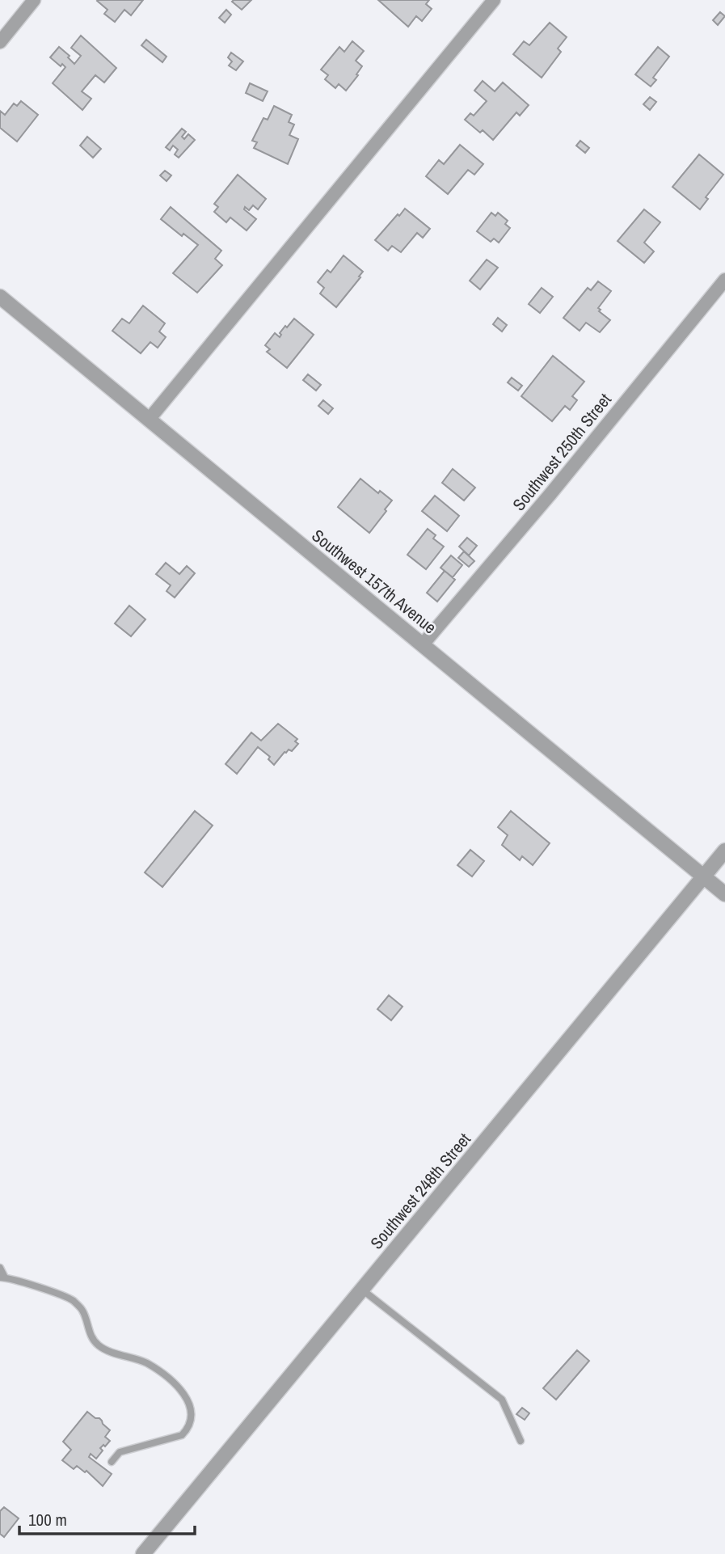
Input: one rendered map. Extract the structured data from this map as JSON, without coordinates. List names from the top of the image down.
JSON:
{
  "streets": {
    "street": ["Southwest 250th Street", "Southwest 157th Avenue", "Southwest 248th Street"]
  },
  "crossings": [
    ["Southwest 250th Street", "Southwest 157th Avenue"],
    ["Southwest 157th Avenue", "Southwest 248th Street"]
  ],
  "scale_bar": "100 m"
}
